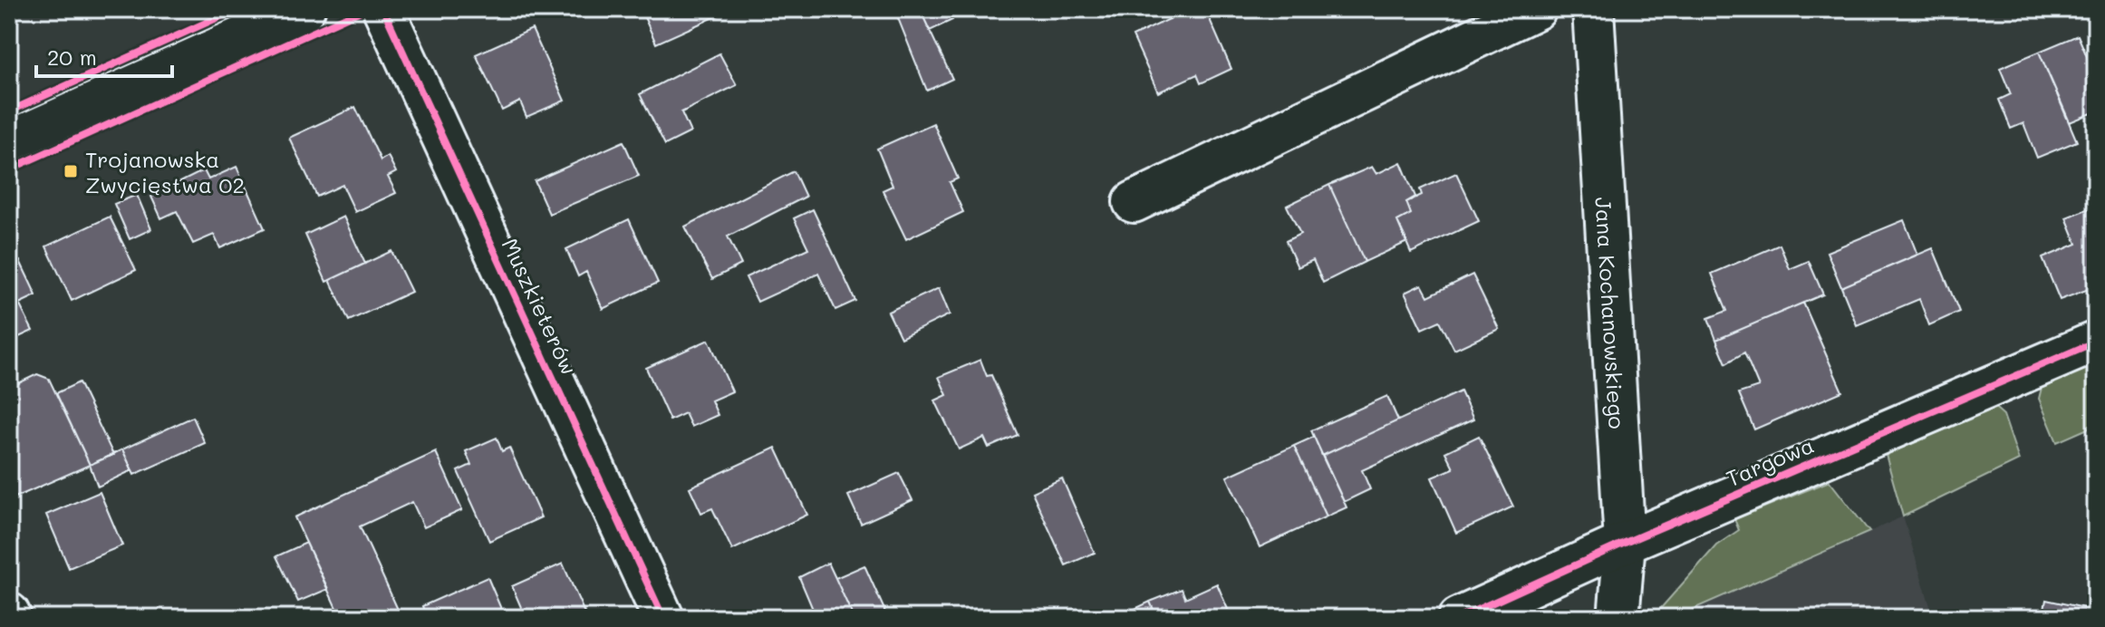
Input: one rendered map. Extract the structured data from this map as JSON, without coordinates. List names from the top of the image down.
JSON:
{
  "streets": {
    "street": ["Muszkieterów", "Jana Kochanowskiego", "Targowa"]
  },
  "crossings": [
    ["Jana Kochanowskiego", "Targowa"]
  ],
  "places": {
    "transit": ["Trojanowska Zwycięstwa 02"]
  },
  "scale_bar": "20 m"
}
